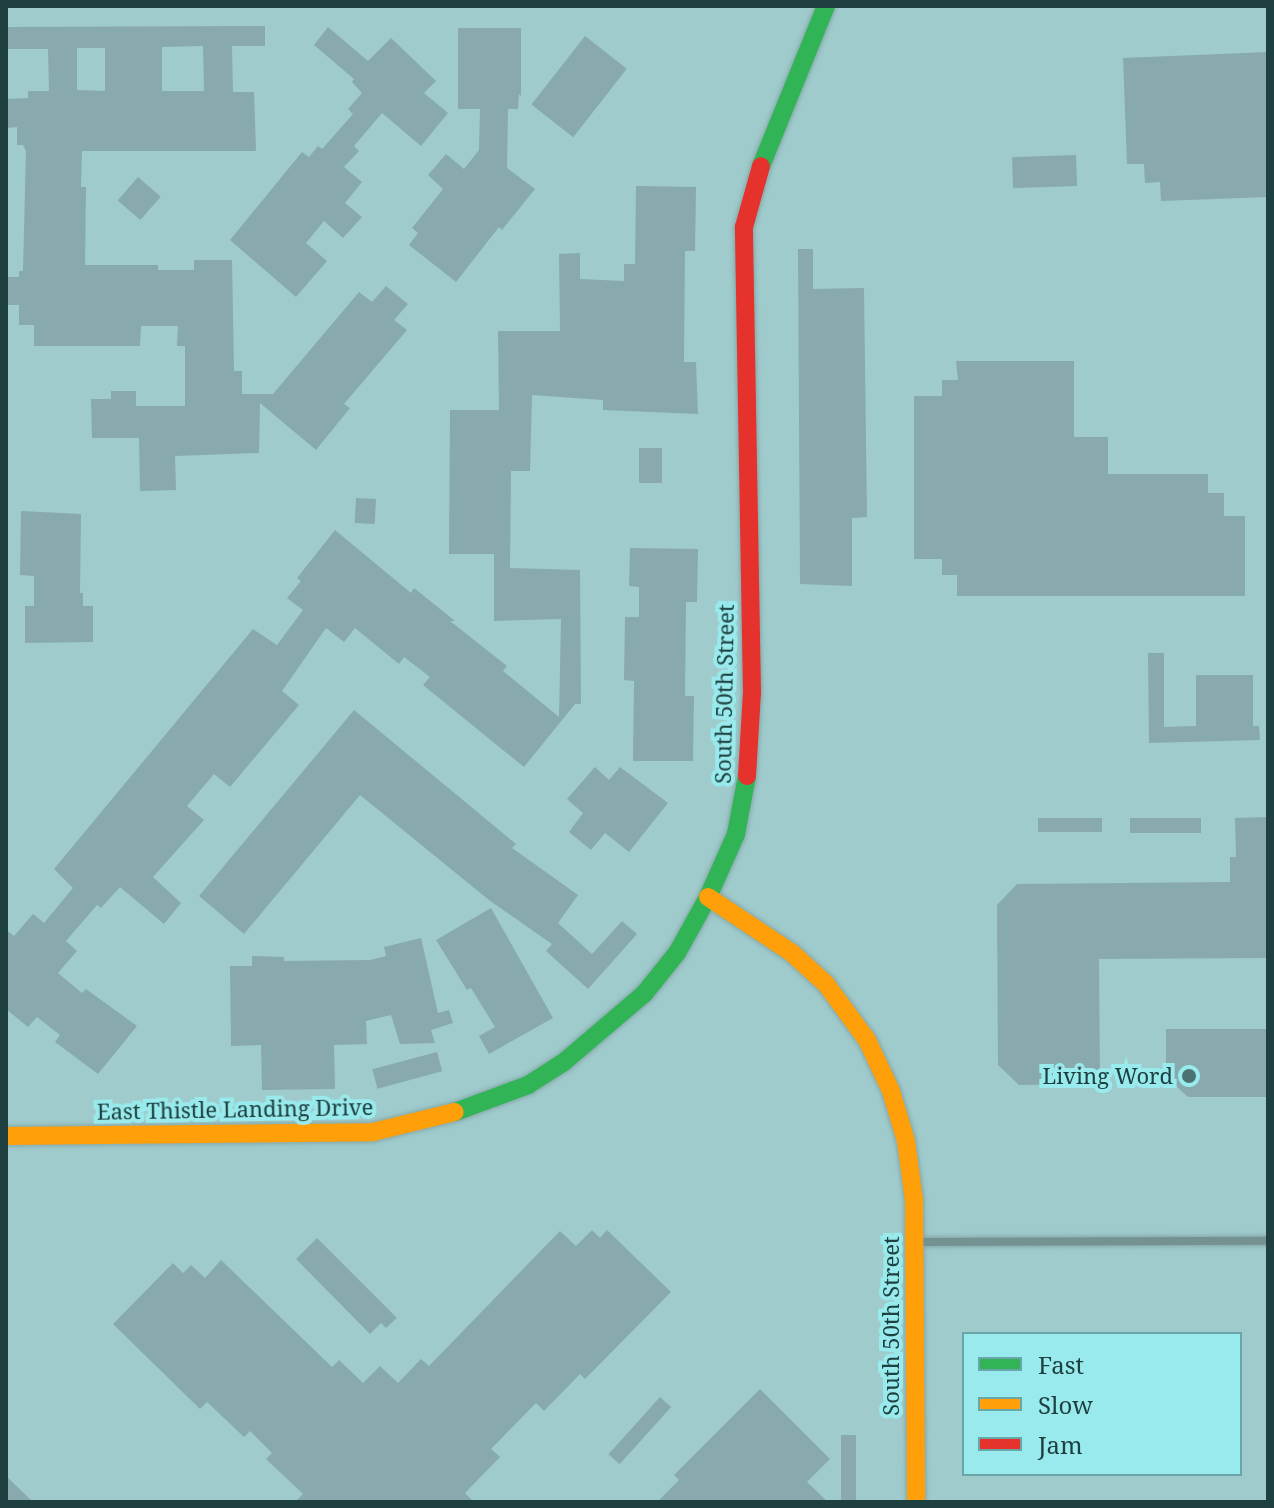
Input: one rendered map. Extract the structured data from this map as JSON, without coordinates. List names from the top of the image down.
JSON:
{
  "streets": {
    "street": ["South 50th Street", "East Thistle Landing Drive"]
  },
  "crossings": [
    ["South 50th Street", "East Thistle Landing Drive"]
  ],
  "places": ["Living Word"],
  "legend": ["Fast", "Slow", "Jam"]
}
